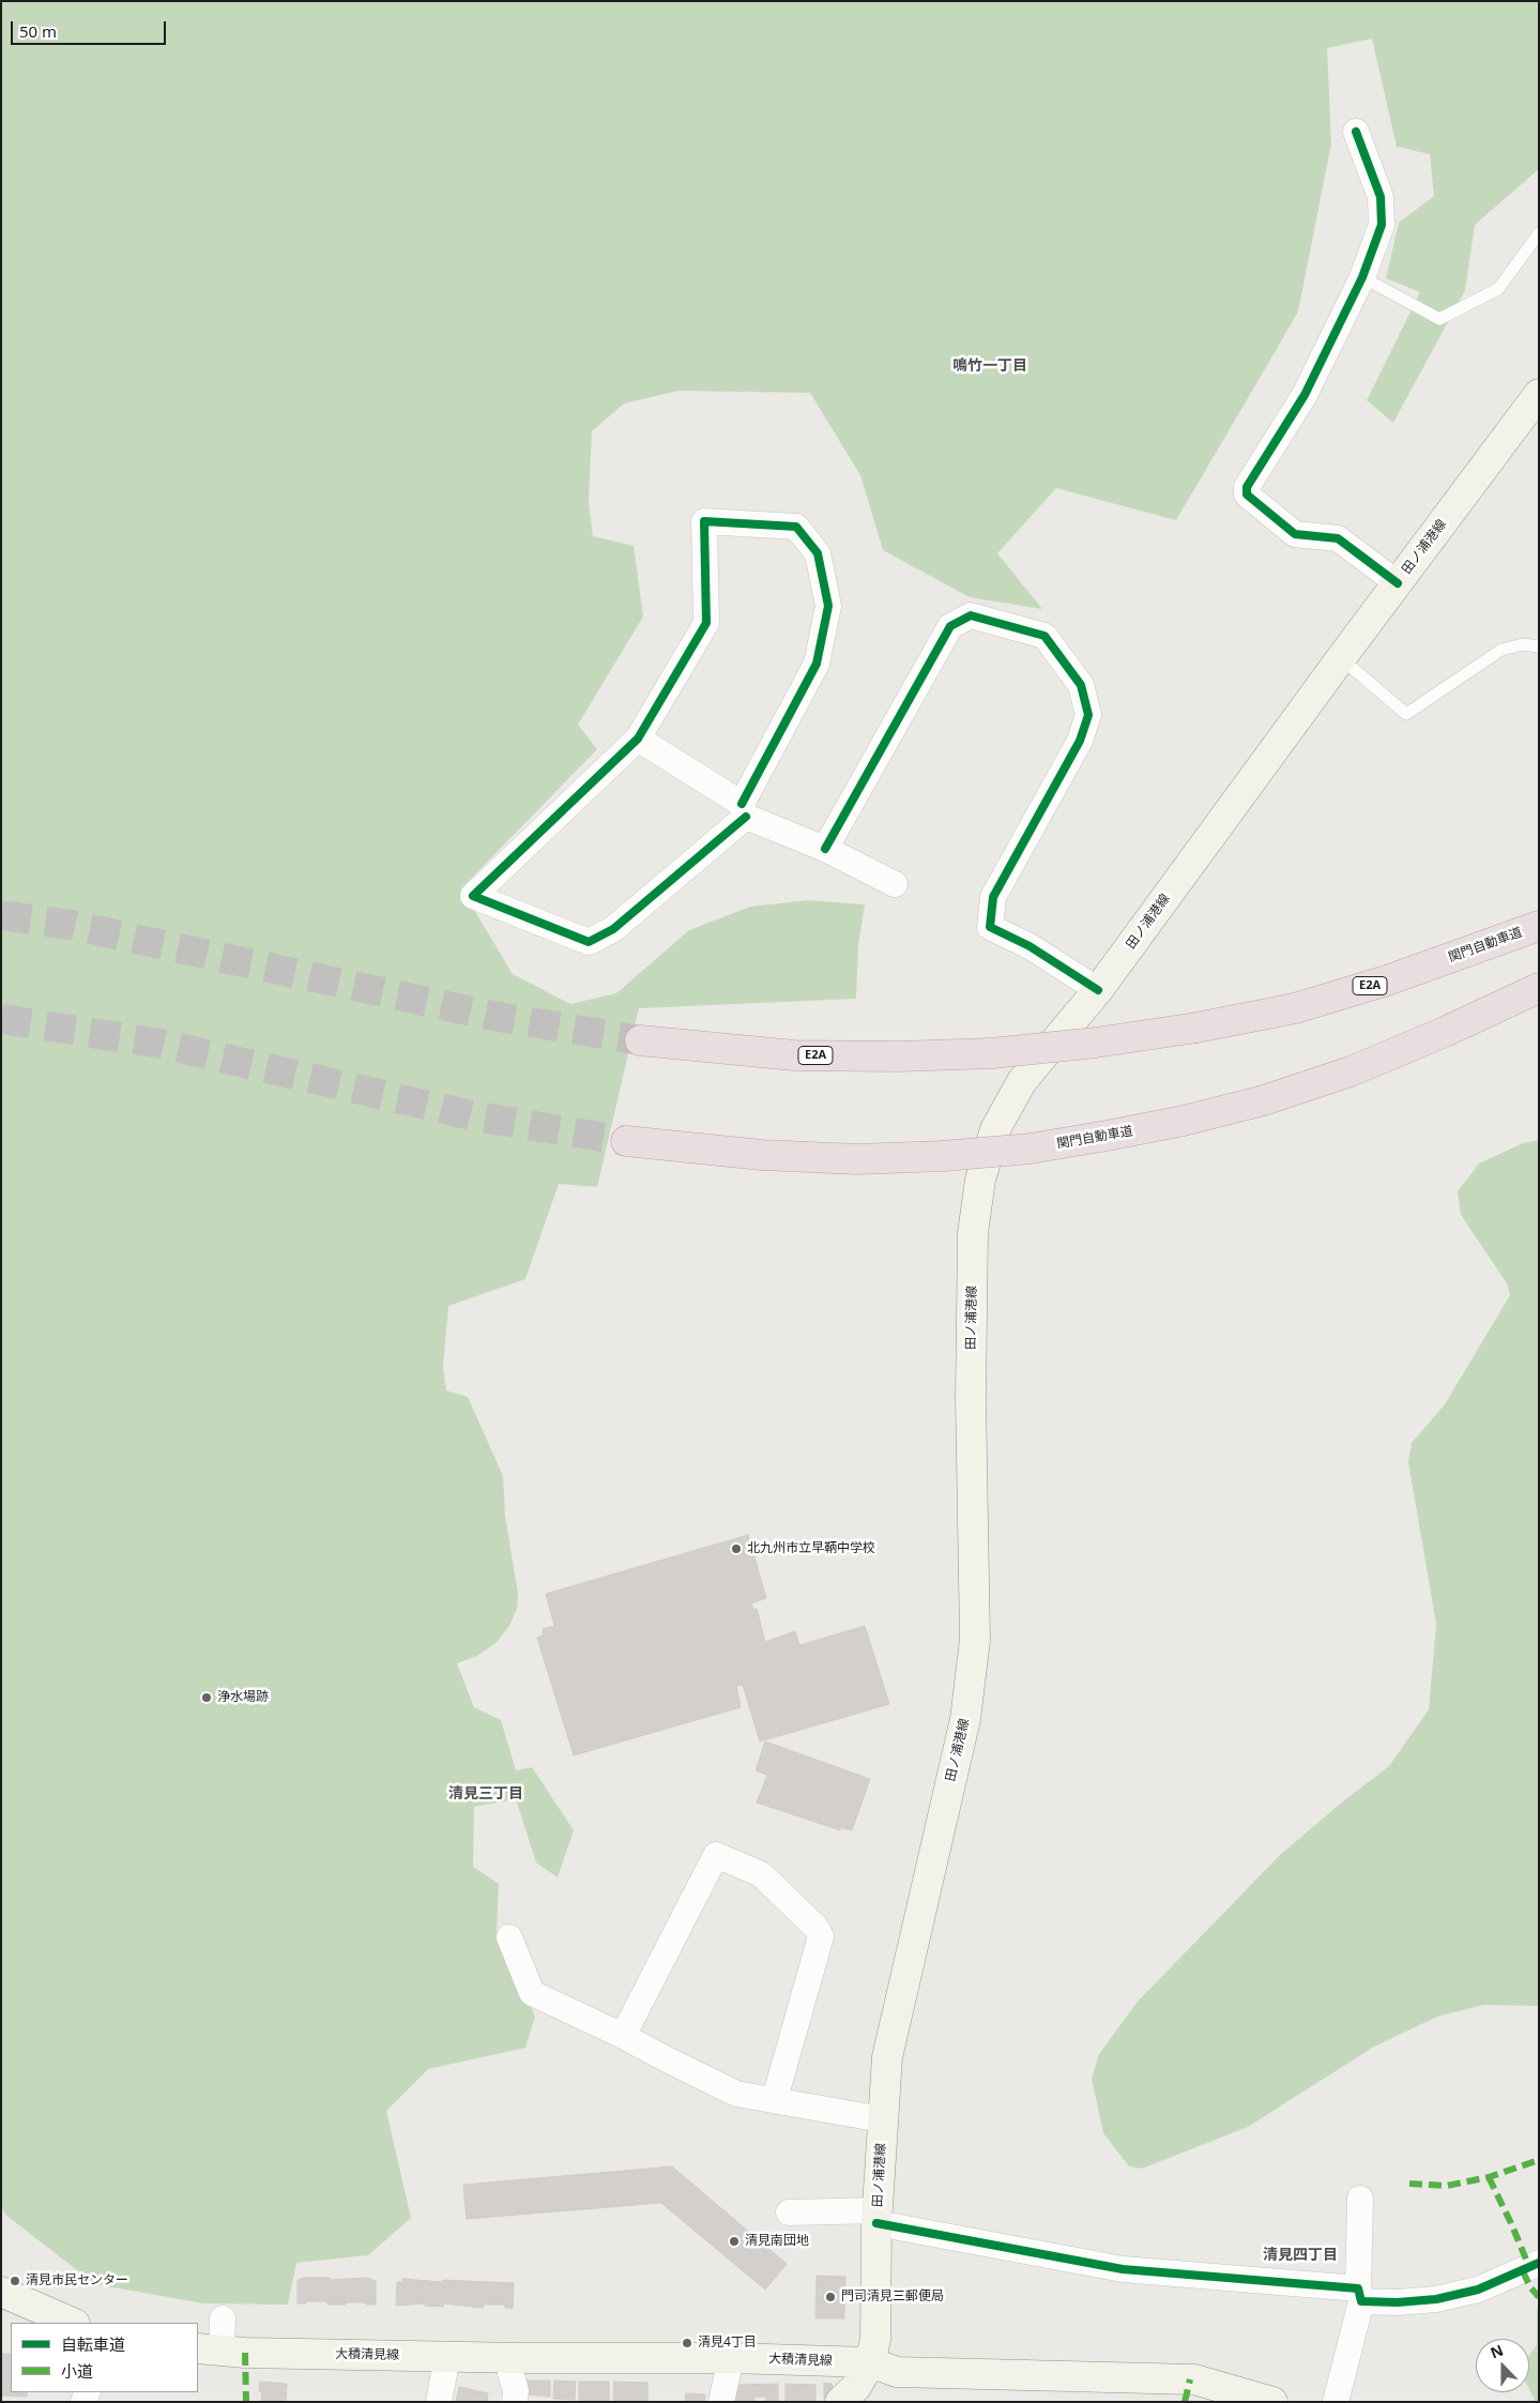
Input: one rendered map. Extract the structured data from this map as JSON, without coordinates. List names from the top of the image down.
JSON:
{
  "streets": {
    "highway": ["関門自動車道", "E2A"],
    "main road": ["田ノ浦港線", "大積清見線"]
  },
  "crossings": [
    ["田ノ浦港線", "大積清見線"]
  ],
  "districts": ["鳴竹一丁目", "清見三丁目", "清見四丁目"],
  "places": [
    "北九州市立早鞆中学校",
    "浄水場跡",
    "清見南団地",
    "清見市民センター",
    "門司清見三郵便局",
    "清見4丁目"
  ],
  "legend": ["自転車道", "小道"],
  "scale_bar": "50 m",
  "north": "top"
}
